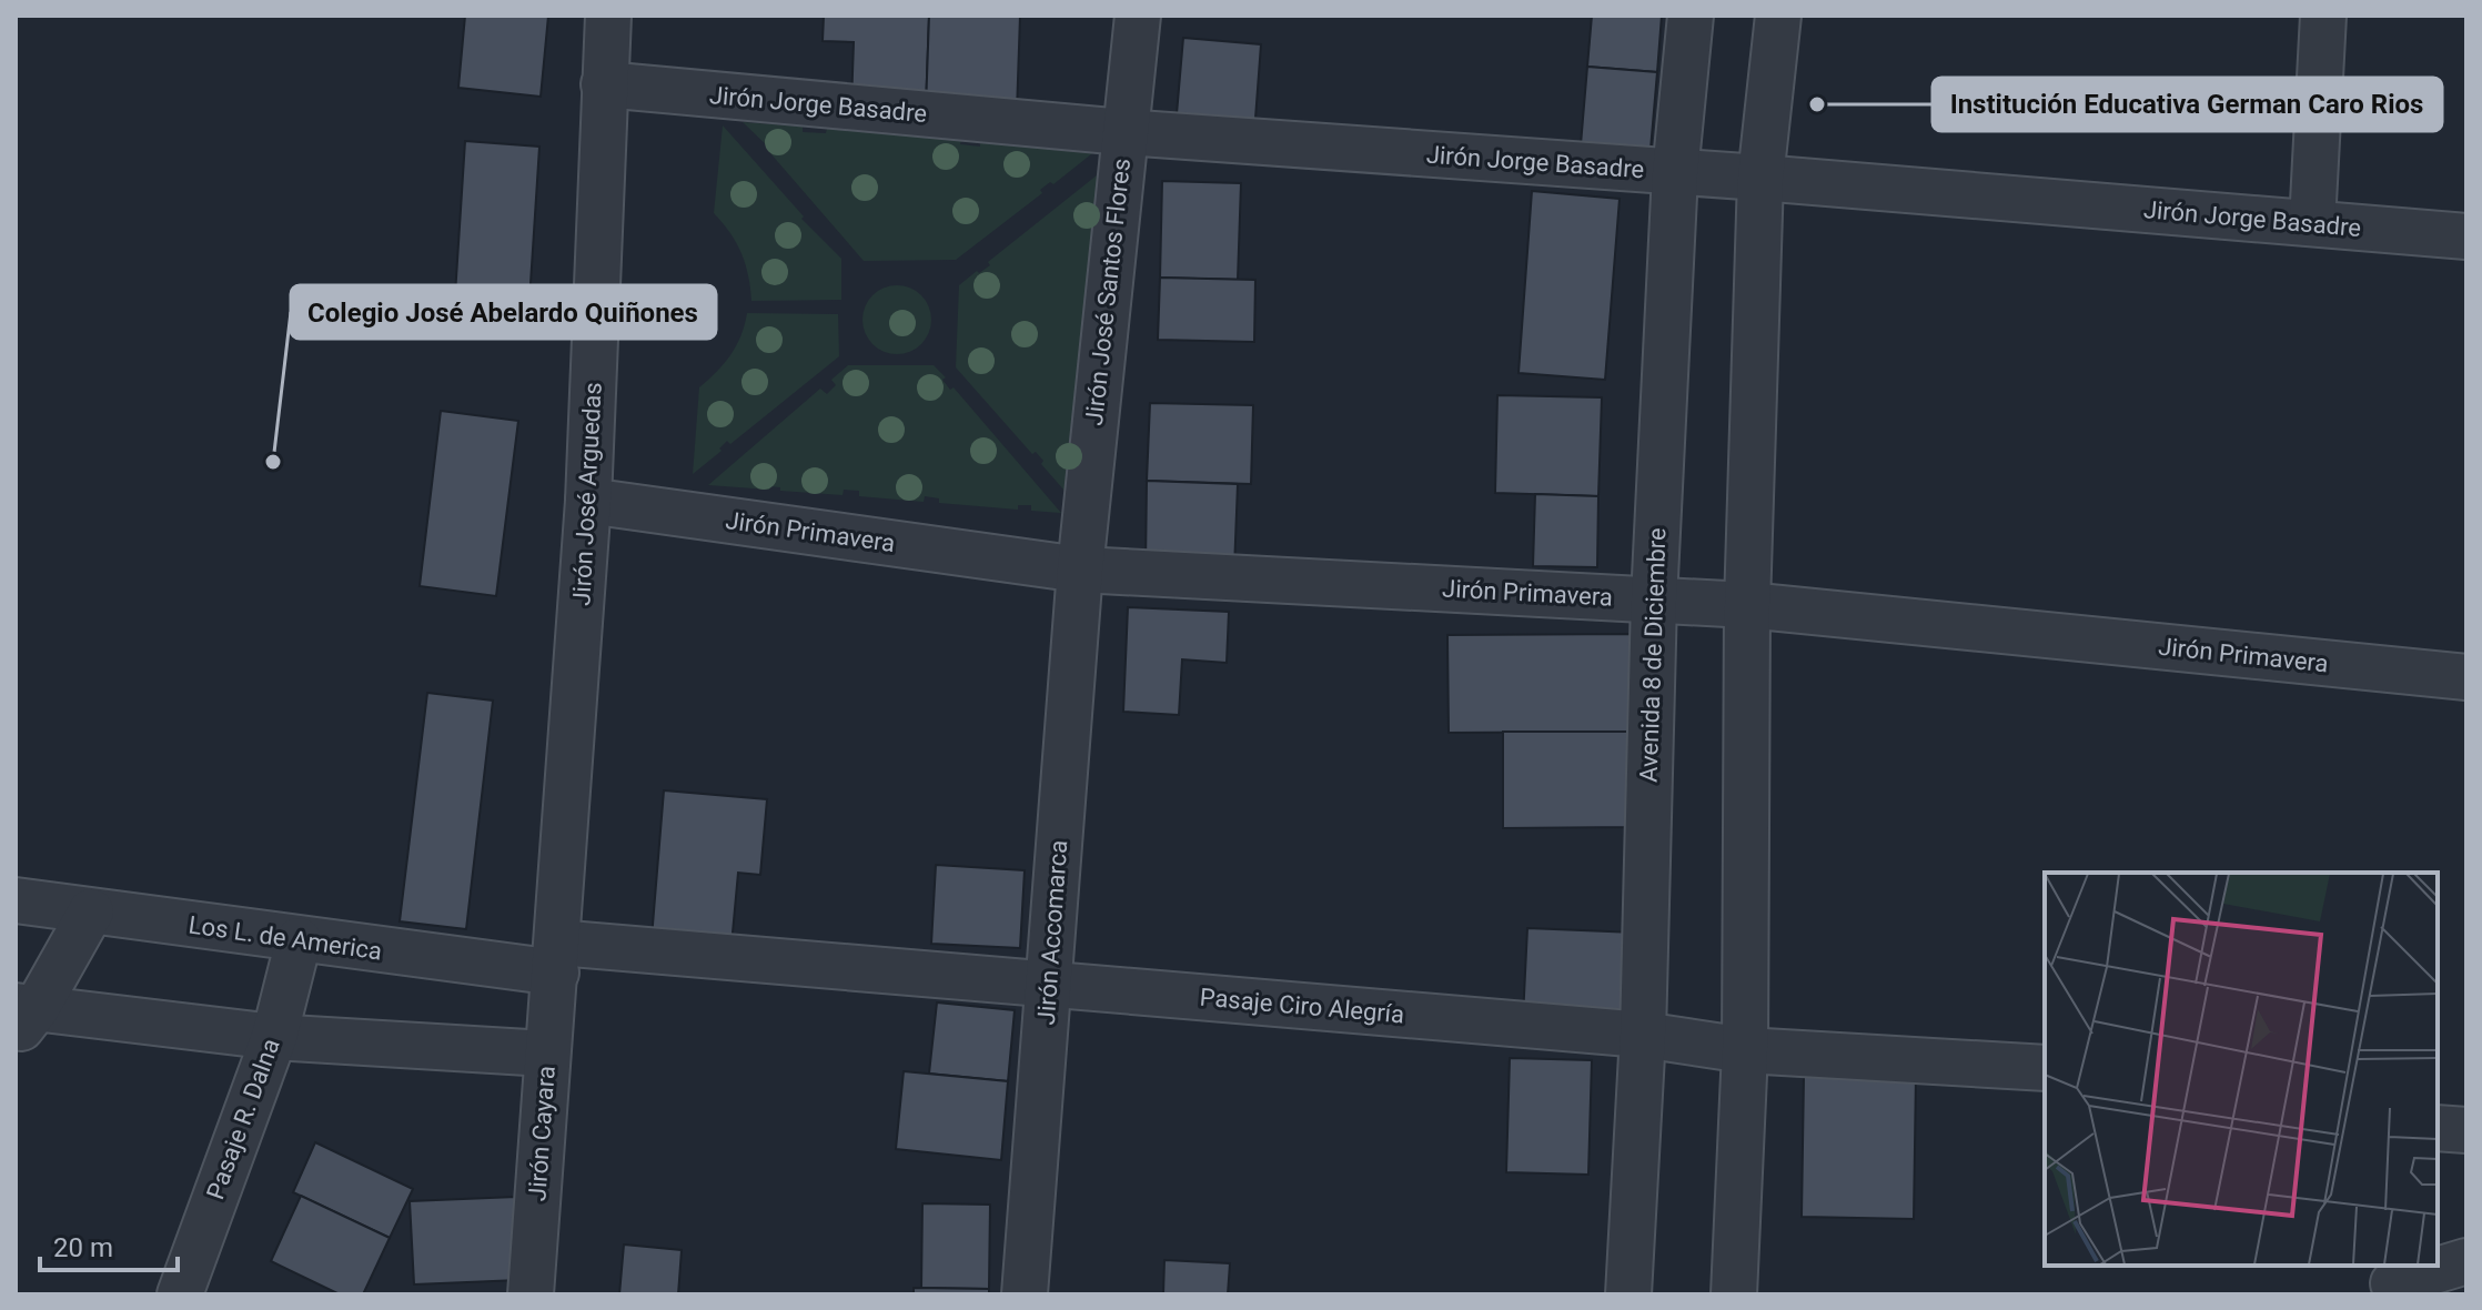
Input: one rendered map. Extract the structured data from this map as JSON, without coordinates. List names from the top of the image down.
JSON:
{
  "streets": {
    "street": [
      "Jirón Jorge Basadre",
      "Jirón José Santos Flores",
      "Jirón José Arguedas",
      "Jirón Primavera",
      "Avenida 8 de Diciembre",
      "Jirón Accomarca",
      "Los L. de America",
      "Pasaje Ciro Alegría",
      "Pasaje R. Dalna",
      "Jirón Cayara"
    ]
  },
  "crossings": [
    ["Jirón Jorge Basadre", "Jirón José Santos Flores"],
    ["Jirón Jorge Basadre", "Jirón José Arguedas"],
    ["Jirón Jorge Basadre", "Avenida 8 de Diciembre"],
    ["Jirón José Santos Flores", "Jirón Primavera"],
    ["Jirón José Santos Flores", "Jirón Accomarca"],
    ["Jirón José Arguedas", "Jirón Primavera"],
    ["Jirón José Arguedas", "Los L. de America"],
    ["Jirón José Arguedas", "Pasaje Ciro Alegría"],
    ["Jirón José Arguedas", "Jirón Cayara"],
    ["Jirón Primavera", "Avenida 8 de Diciembre"],
    ["Jirón Primavera", "Jirón Accomarca"],
    ["Avenida 8 de Diciembre", "Pasaje Ciro Alegría"],
    ["Jirón Accomarca", "Pasaje Ciro Alegría"],
    ["Los L. de America", "Pasaje Ciro Alegría"],
    ["Los L. de America", "Pasaje R. Dalna"],
    ["Los L. de America", "Jirón Cayara"],
    ["Pasaje Ciro Alegría", "Jirón Cayara"]
  ],
  "places": ["Institución Educativa German Caro Rios", "Colegio José Abelardo Quiñones"],
  "scale_bar": "20 m"
}
